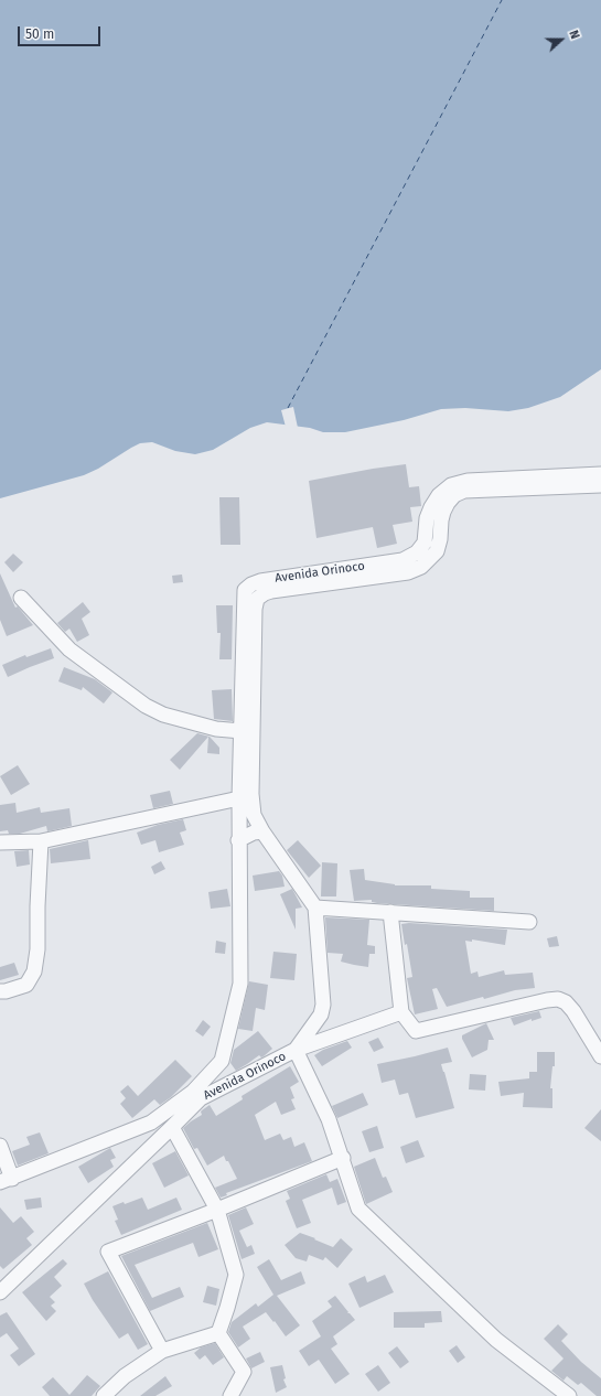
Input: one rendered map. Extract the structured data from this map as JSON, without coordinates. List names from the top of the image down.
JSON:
{
  "streets": {
    "street": ["Avenida Orinoco"]
  },
  "scale_bar": "50 m",
  "north": "right"
}
